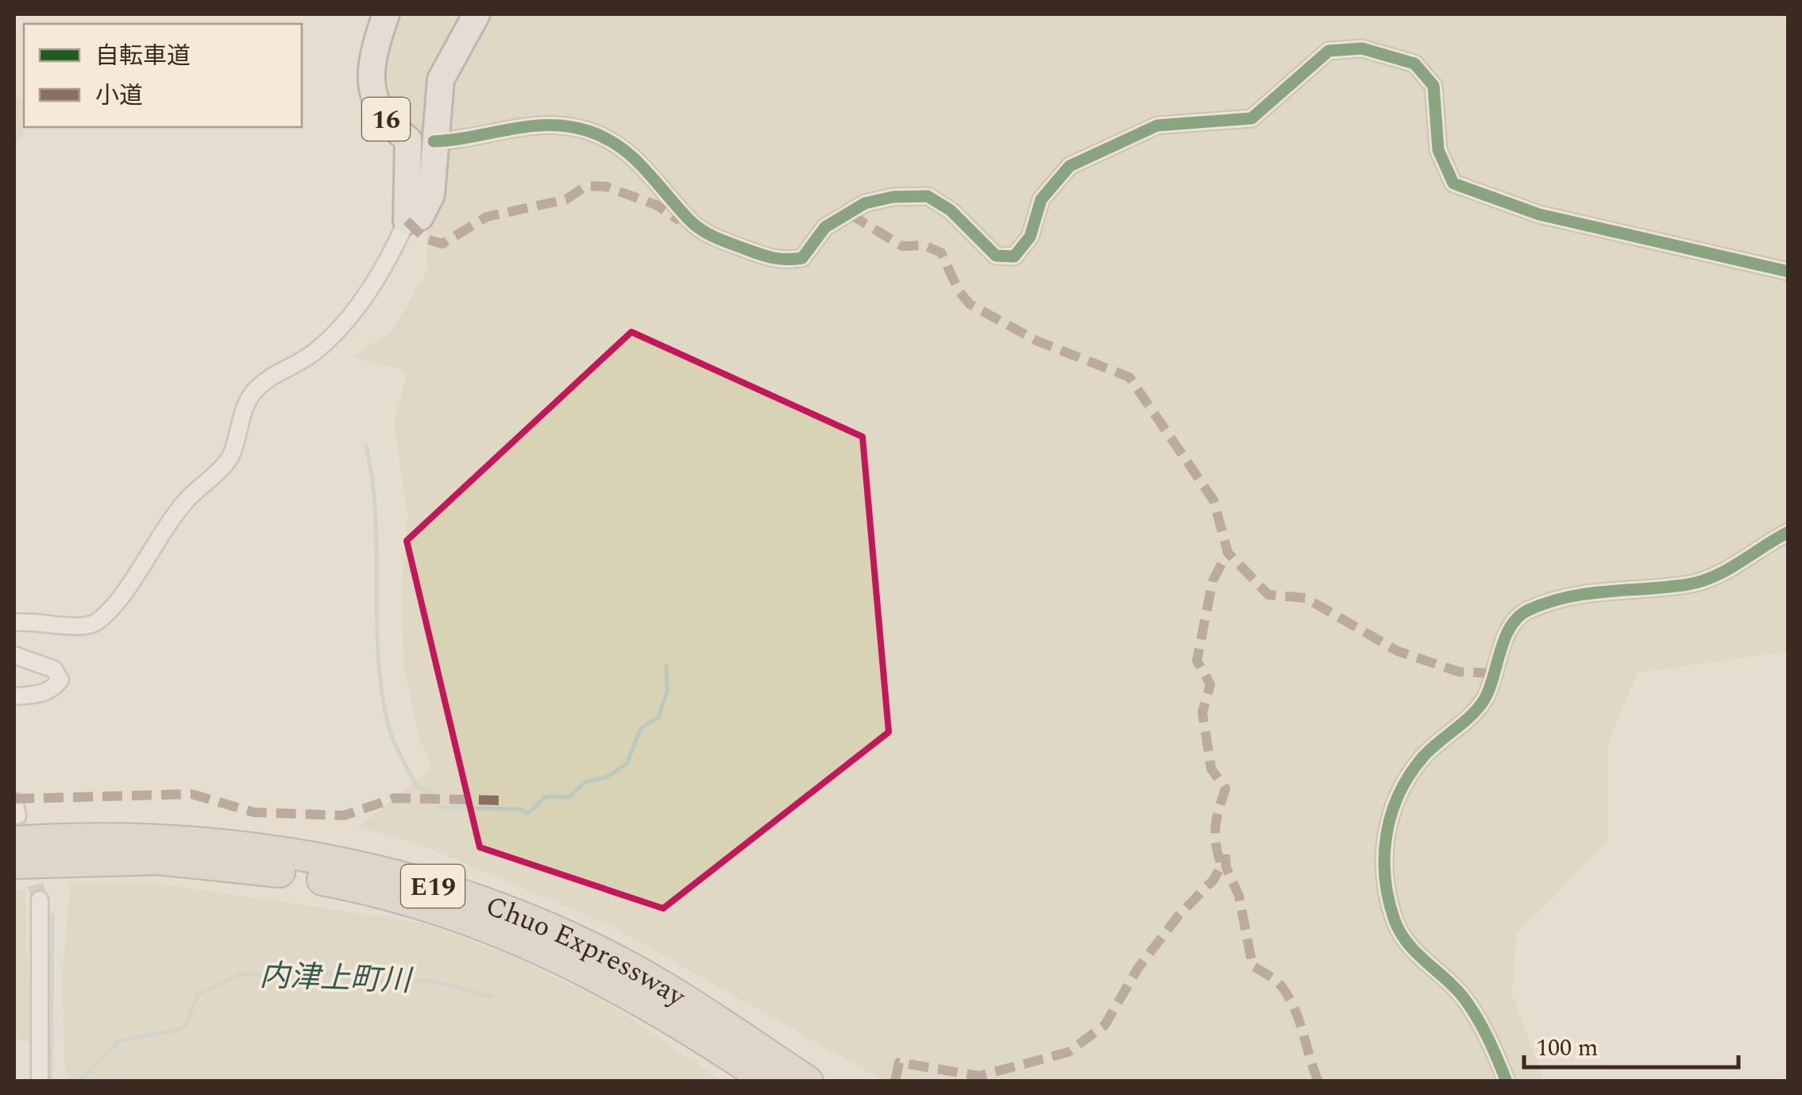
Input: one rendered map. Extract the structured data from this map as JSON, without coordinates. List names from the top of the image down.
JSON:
{
  "streets": {
    "highway": ["E19", "Chuo Expressway"],
    "main road": ["16"]
  },
  "water": ["内津上町川"],
  "legend": ["自転車道", "小道"],
  "scale_bar": "100 m"
}
